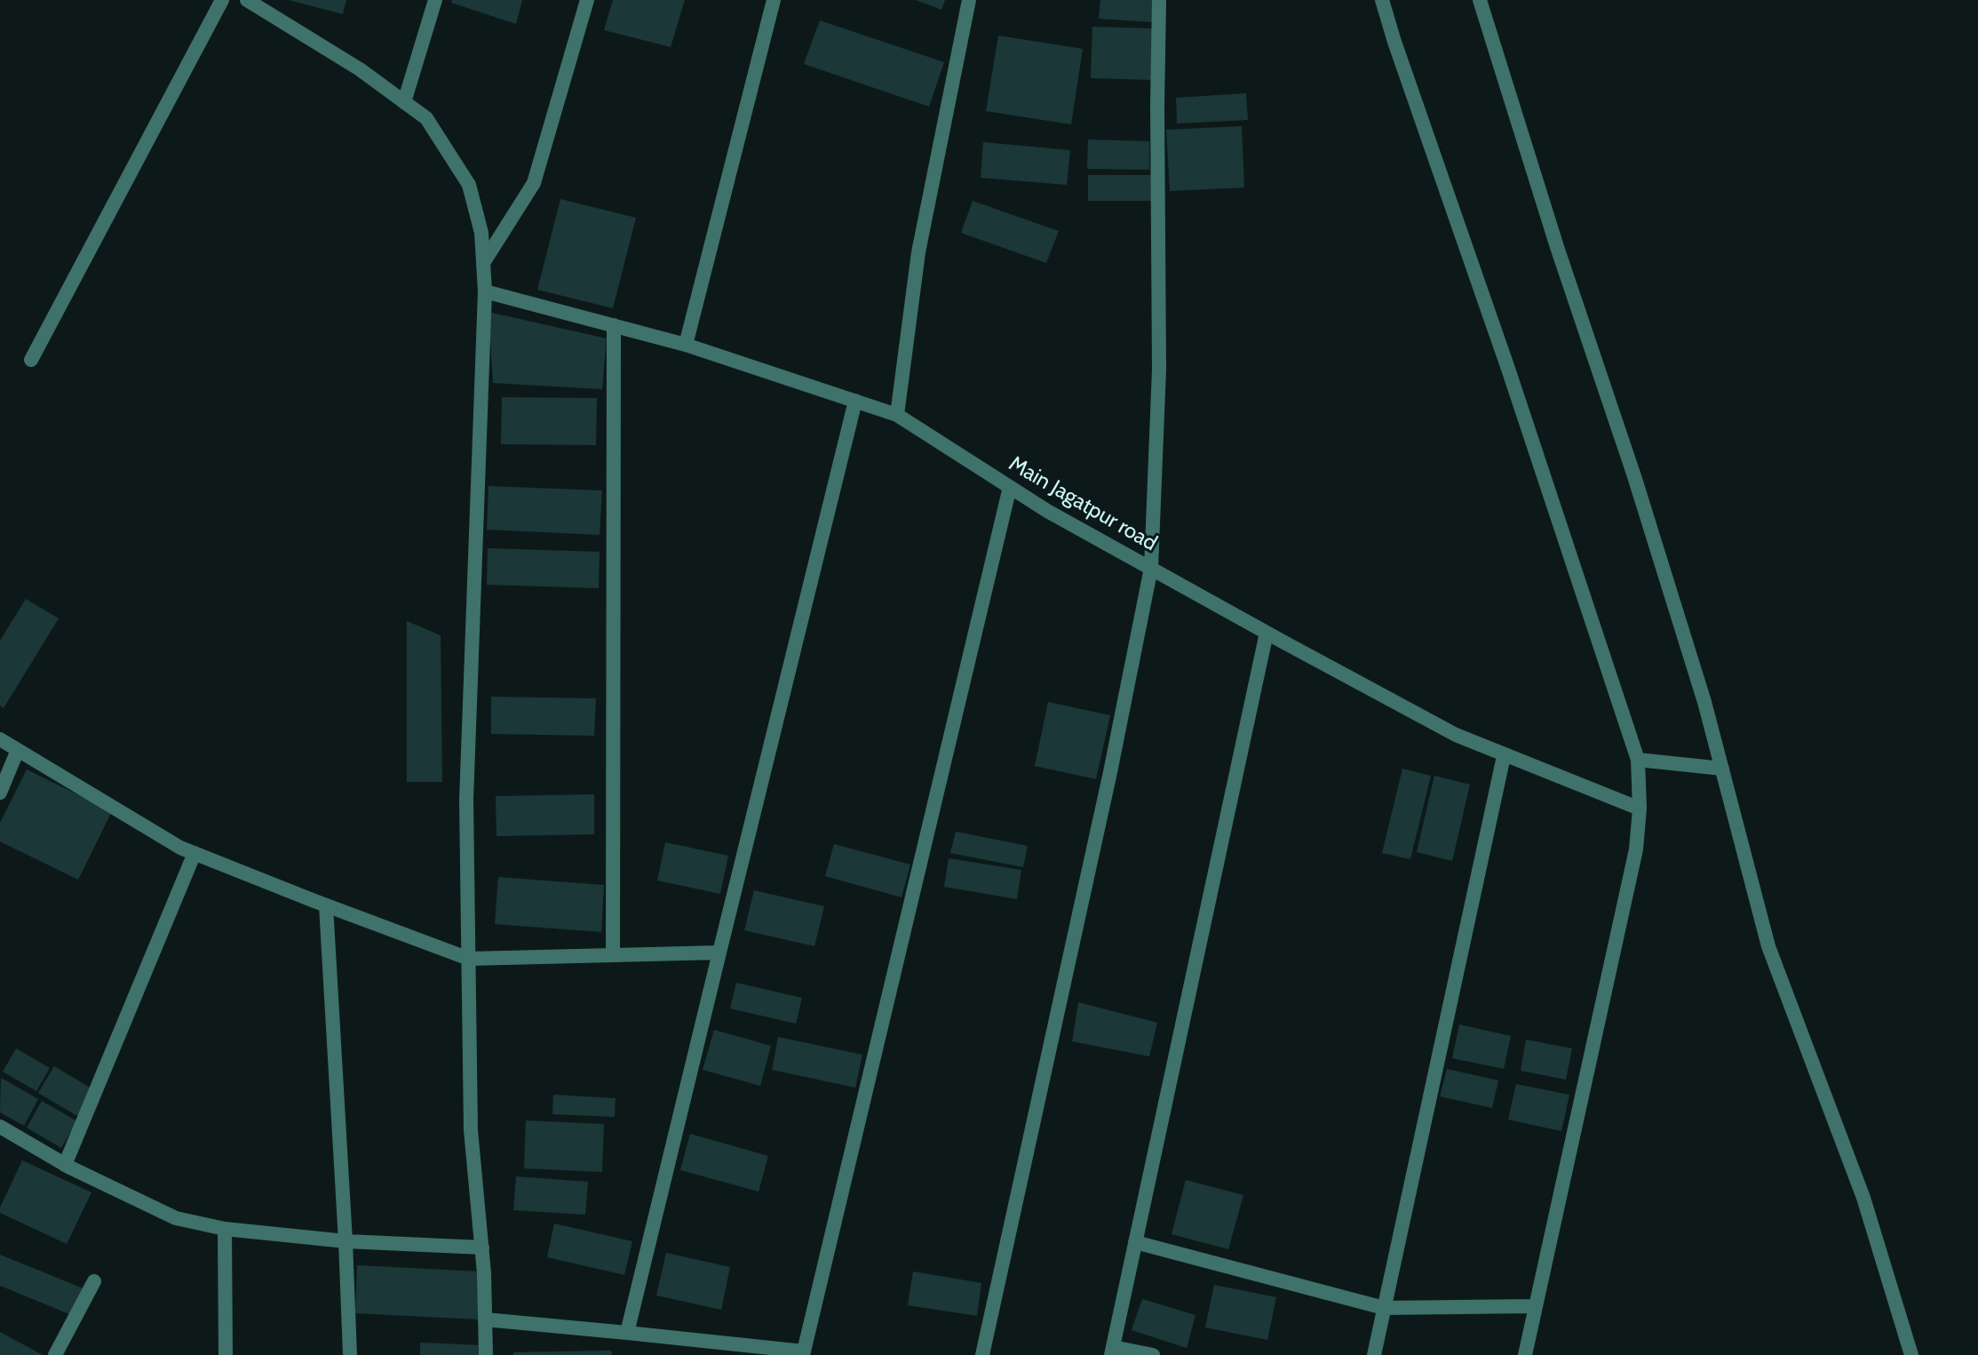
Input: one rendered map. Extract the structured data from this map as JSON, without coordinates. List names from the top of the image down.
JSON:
{
  "streets": {
    "street": ["Main Jagatpur road"]
  }
}
